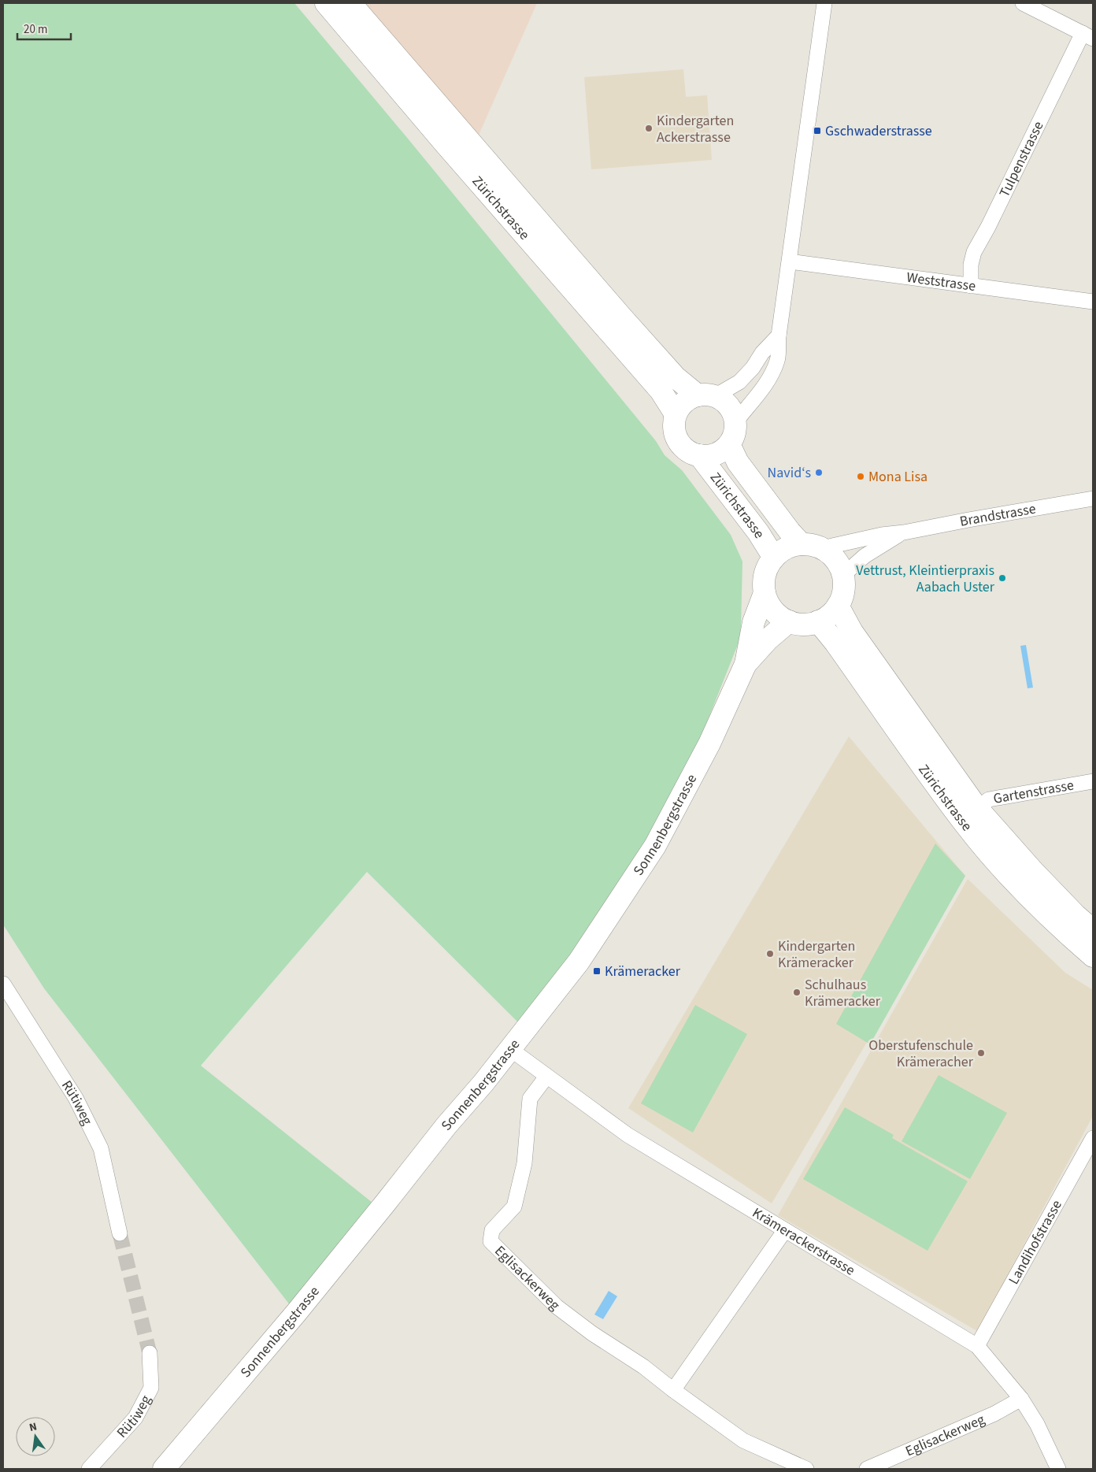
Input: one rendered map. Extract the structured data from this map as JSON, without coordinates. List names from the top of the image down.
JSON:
{
  "streets": {
    "main road": ["Zürichstrasse", "Sonnenbergstrasse"],
    "street": [
      "Tulpenstrasse",
      "Weststrasse",
      "Brandstrasse",
      "Gartenstrasse",
      "Rütiweg",
      "Krämerackerstrasse",
      "Landihofstrasse",
      "Eglisackerweg"
    ]
  },
  "crossings": [
    ["Tulpenstrasse", "Weststrasse"],
    ["Zürichstrasse", "Brandstrasse"],
    ["Zürichstrasse", "Gartenstrasse"],
    ["Zürichstrasse", "Sonnenbergstrasse"],
    ["Brandstrasse", "Sonnenbergstrasse"],
    ["Sonnenbergstrasse", "Krämerackerstrasse"],
    ["Krämerackerstrasse", "Landihofstrasse"],
    ["Krämerackerstrasse", "Eglisackerweg"]
  ],
  "places": {
    "other": [
      "Kindergarten Ackerstrasse",
      "Navid‘s",
      "Mona Lisa",
      "Vettrust, Kleintierpraxis Aabach Uster",
      "Kindergarten Krämeracker",
      "Schulhaus Krämeracker",
      "Oberstufenschule Krämeracher"
    ],
    "transit": ["Gschwaderstrasse", "Krämeracker"]
  },
  "scale_bar": "20 m",
  "north": "top"
}
